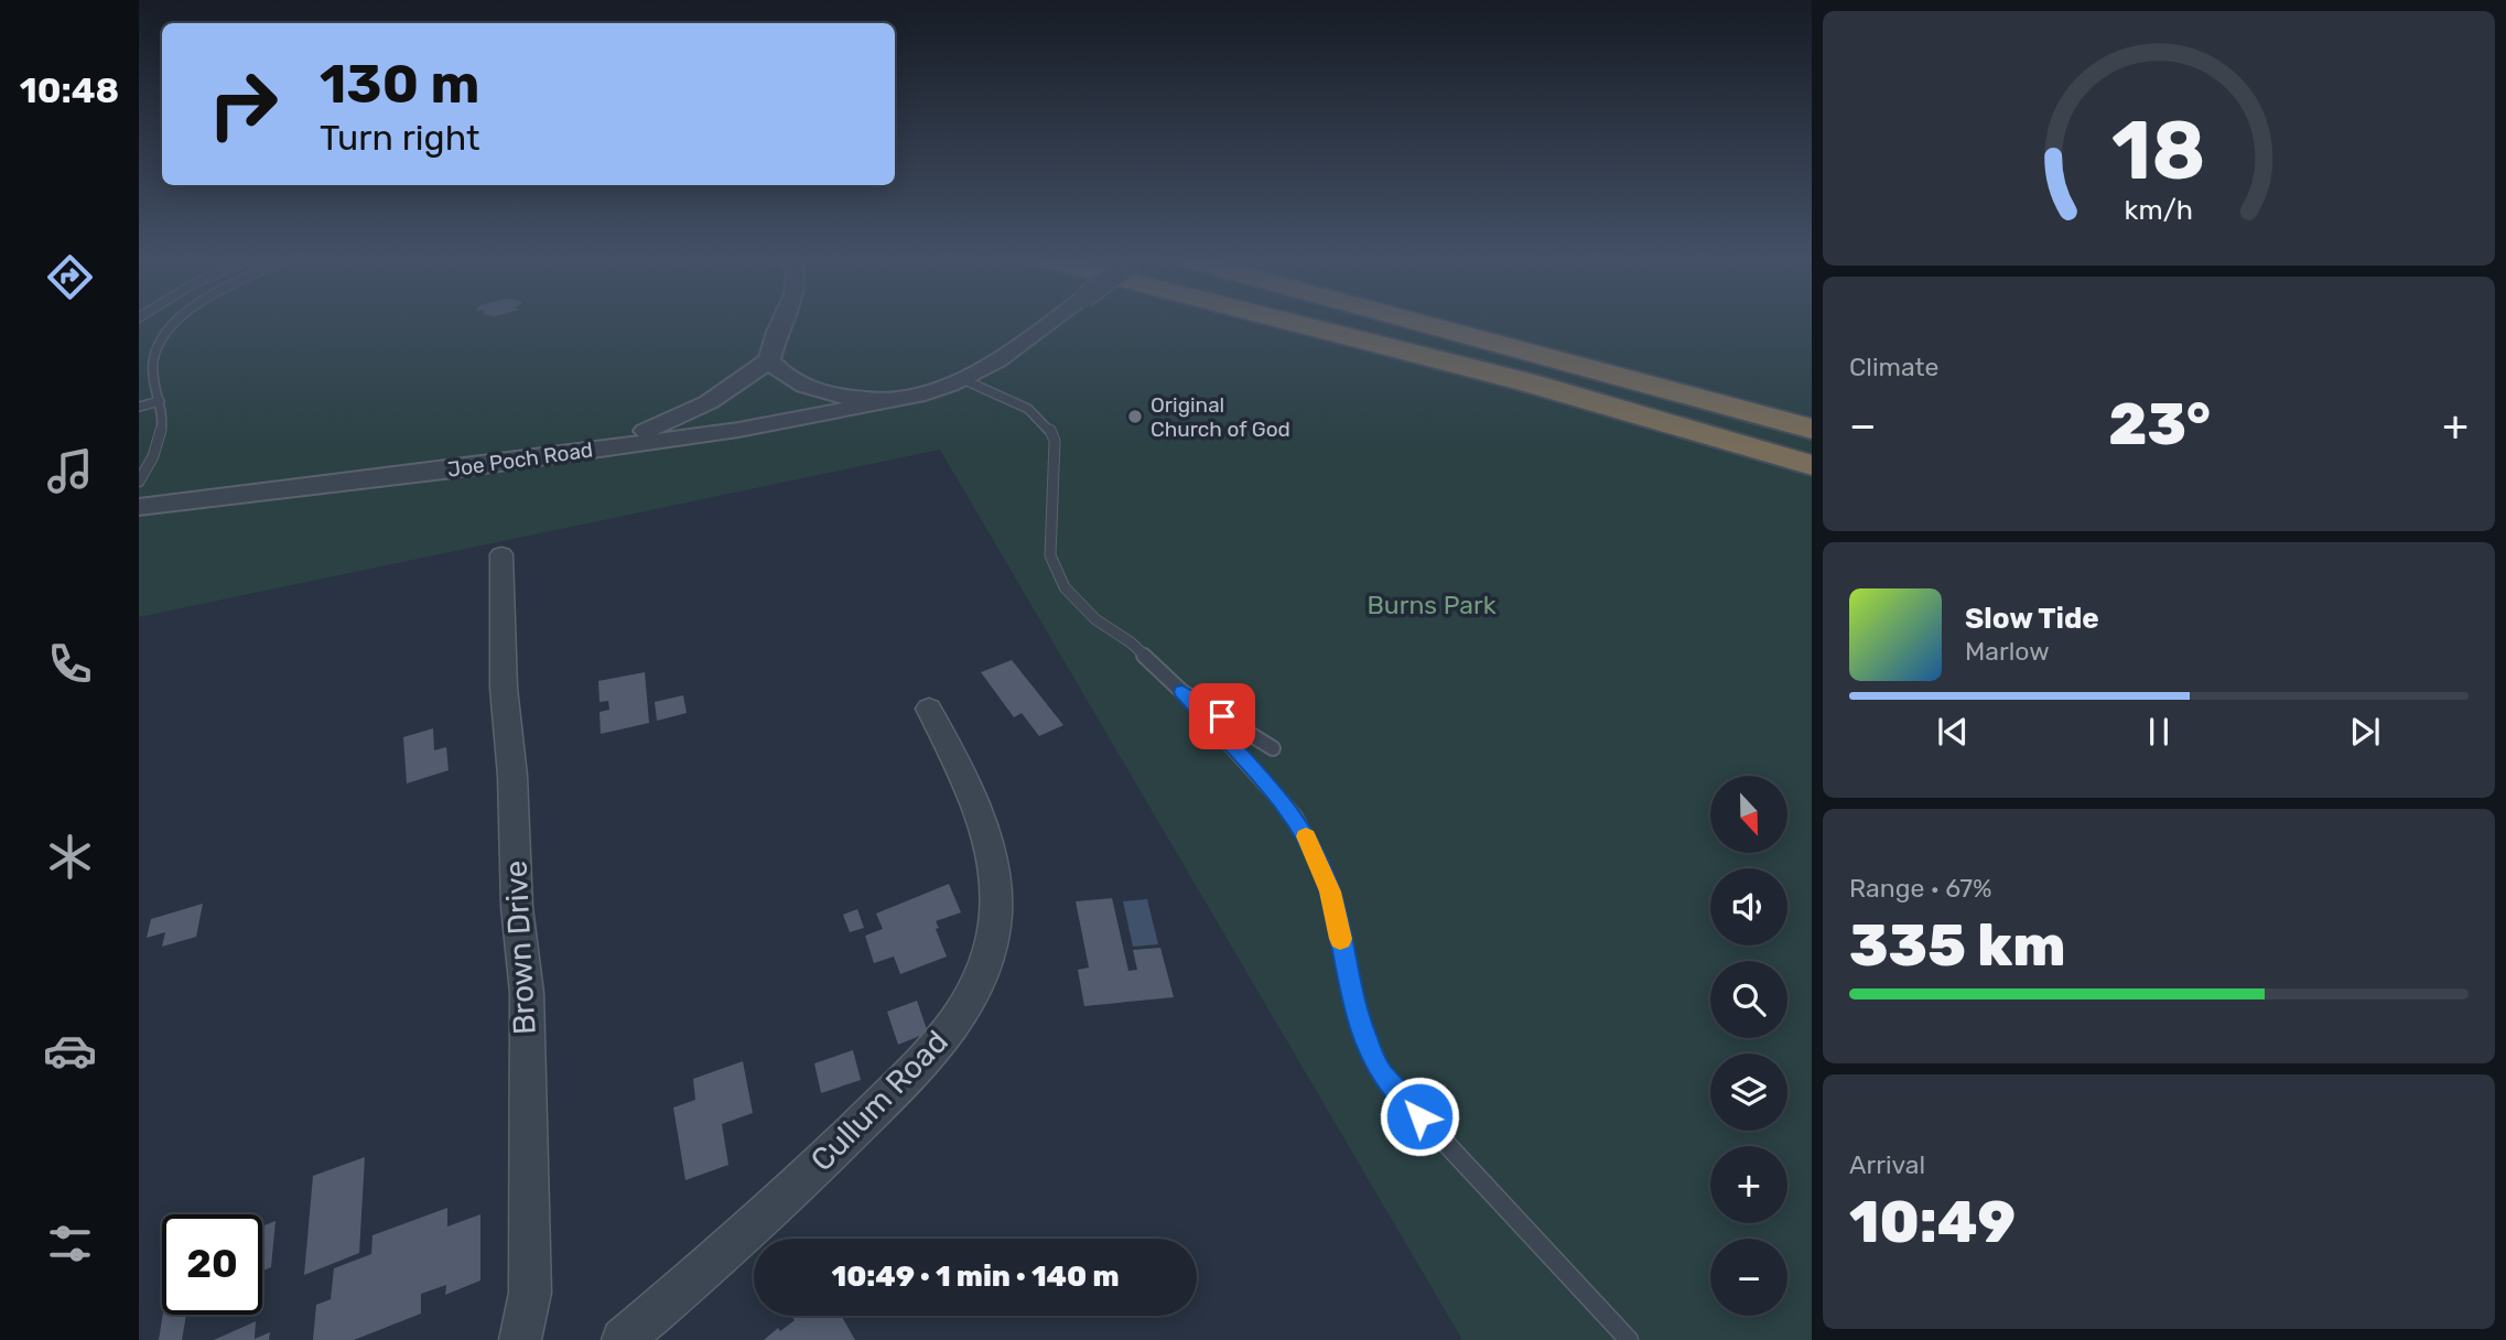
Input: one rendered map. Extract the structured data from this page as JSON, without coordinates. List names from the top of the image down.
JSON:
{
  "streets": {
    "street": ["Joe Poch Road", "Brown Drive", "Cullum Road"]
  },
  "parks": ["Burns Park"],
  "places": ["Original Church of God"],
  "north": "bottom",
  "page": {
    "tabs": "10:48",
    "turn": ["130 m", "Turn right"],
    "tile": [
      "Climate",
      ["Range · 67%", "335 km"],
      ["Arrival", "10:49"]
    ],
    "heat": ["−", "23°", "+"],
    "song": ["Slow Tide", "Marlow"],
    "map_buttons": ["+", "−"],
    "limit": "20",
    "trip": "10:49 · 1 min · 140 m",
    "gauge": ["18", "km/h"]
  }
}
